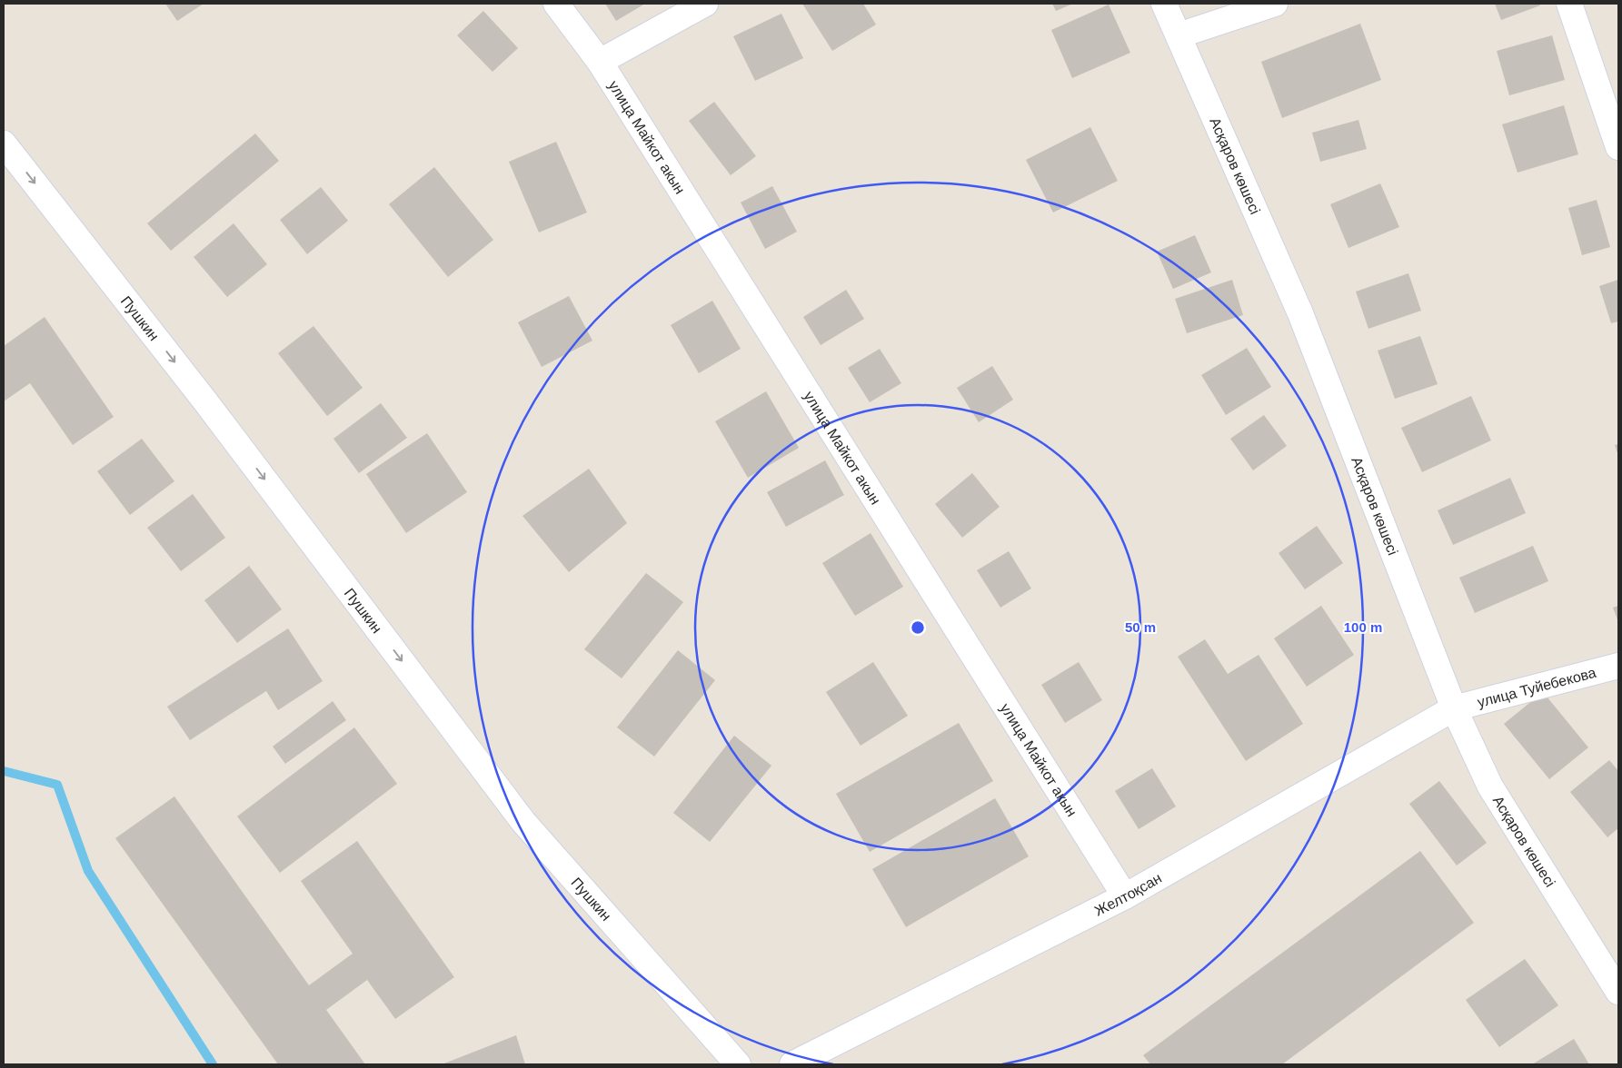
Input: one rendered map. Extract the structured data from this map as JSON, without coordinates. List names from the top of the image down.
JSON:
{
  "streets": {
    "street": [
      "улица Майкот акын",
      "Асқаров көшесі",
      "Пушкин",
      "улица Туйебекова",
      "Желтоқсан"
    ]
  },
  "crossings": [
    ["улица Майкот акын", "Желтоқсан"],
    ["Асқаров көшесі", "улица Туйебекова"],
    ["Асқаров көшесі", "Желтоқсан"],
    ["улица Туйебекова", "Желтоқсан"]
  ],
  "one_way": ["Пушкин"],
  "rings": ["50 m", "100 m"]
}
